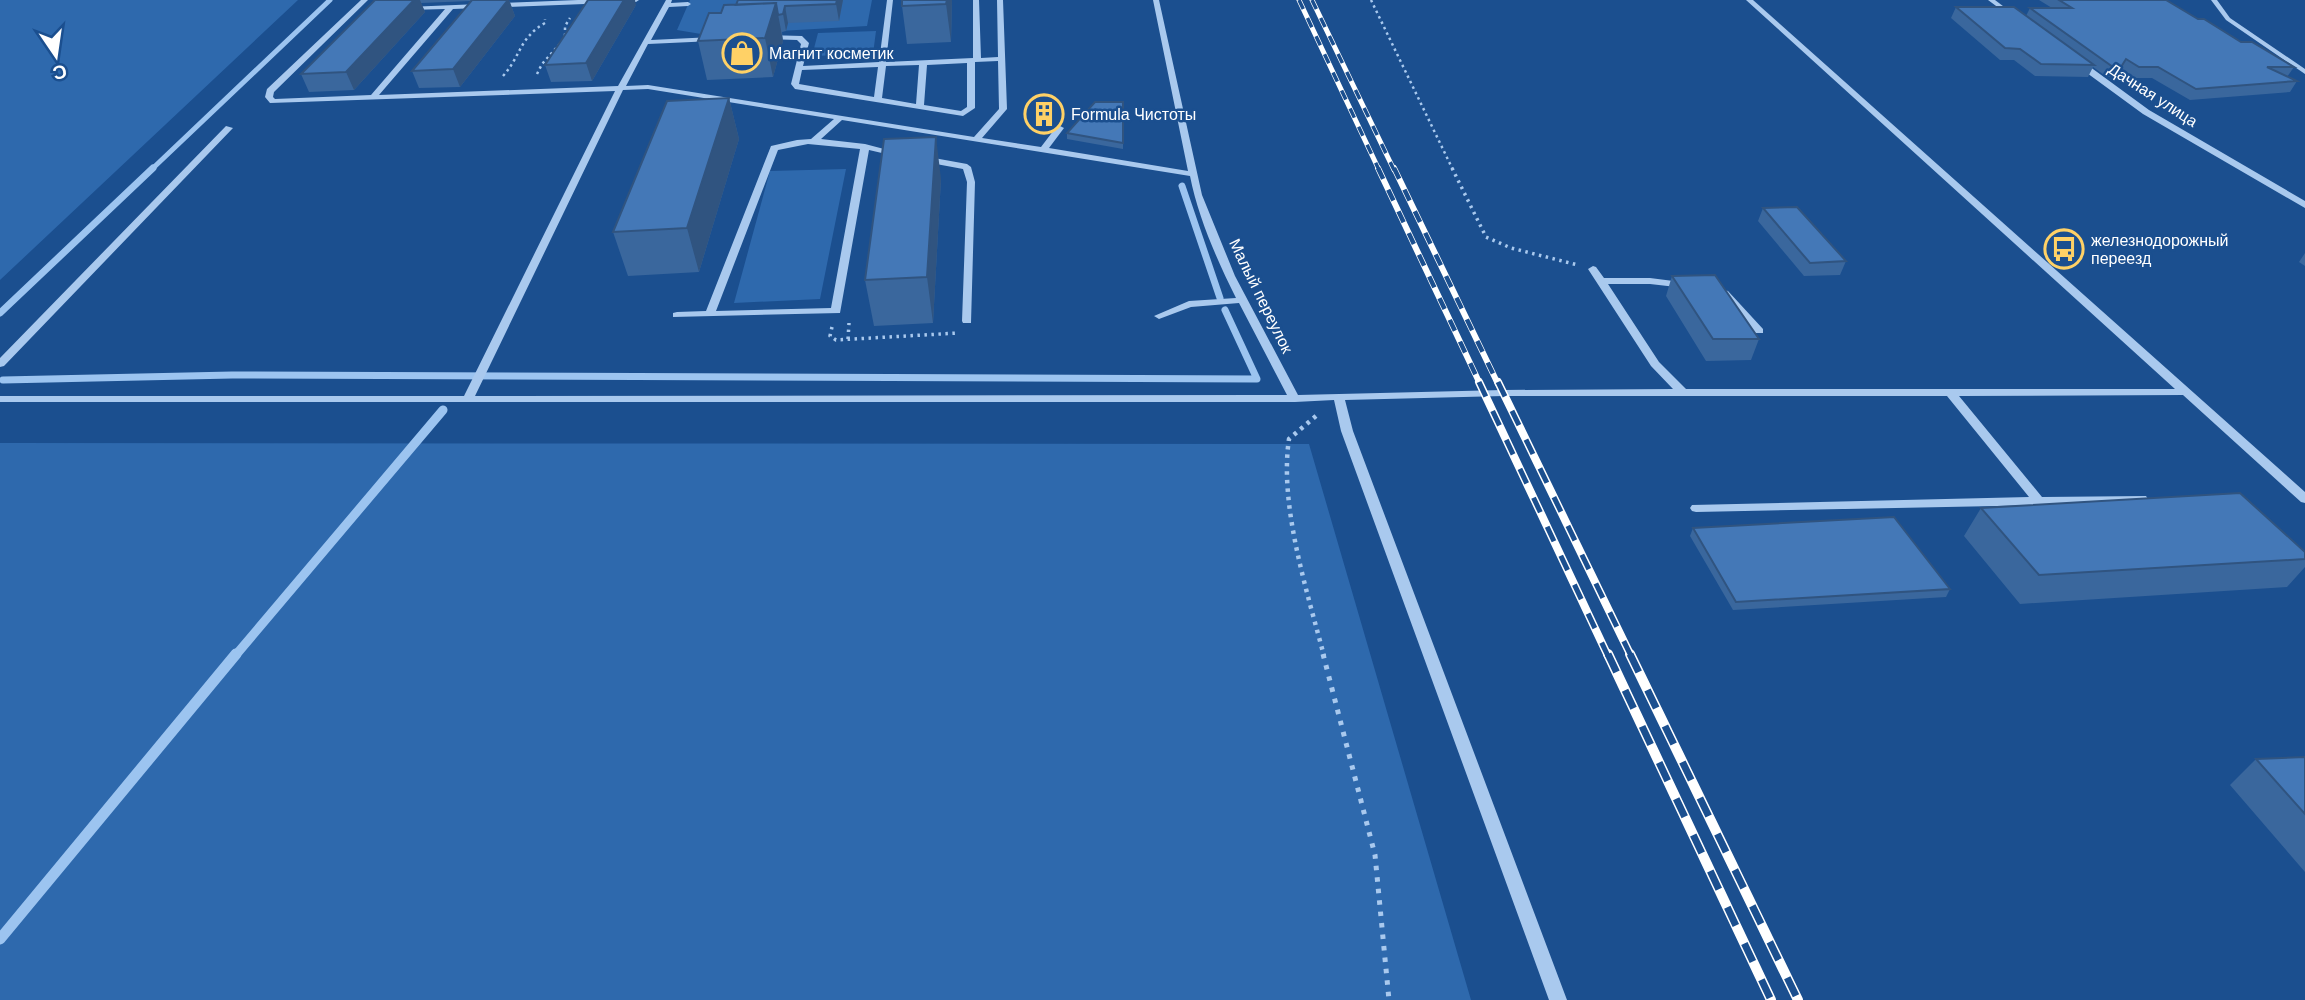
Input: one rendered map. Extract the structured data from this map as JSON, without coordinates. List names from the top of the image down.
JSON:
{
  "streets": {
    "street": ["Дачная улица", "Малый переулок"]
  },
  "places": {
    "shop": ["Магнит косметик"],
    "building": ["Formula Чистоты"],
    "bus stop": ["железнодорожный переезд"]
  },
  "north": "bottom"
}
